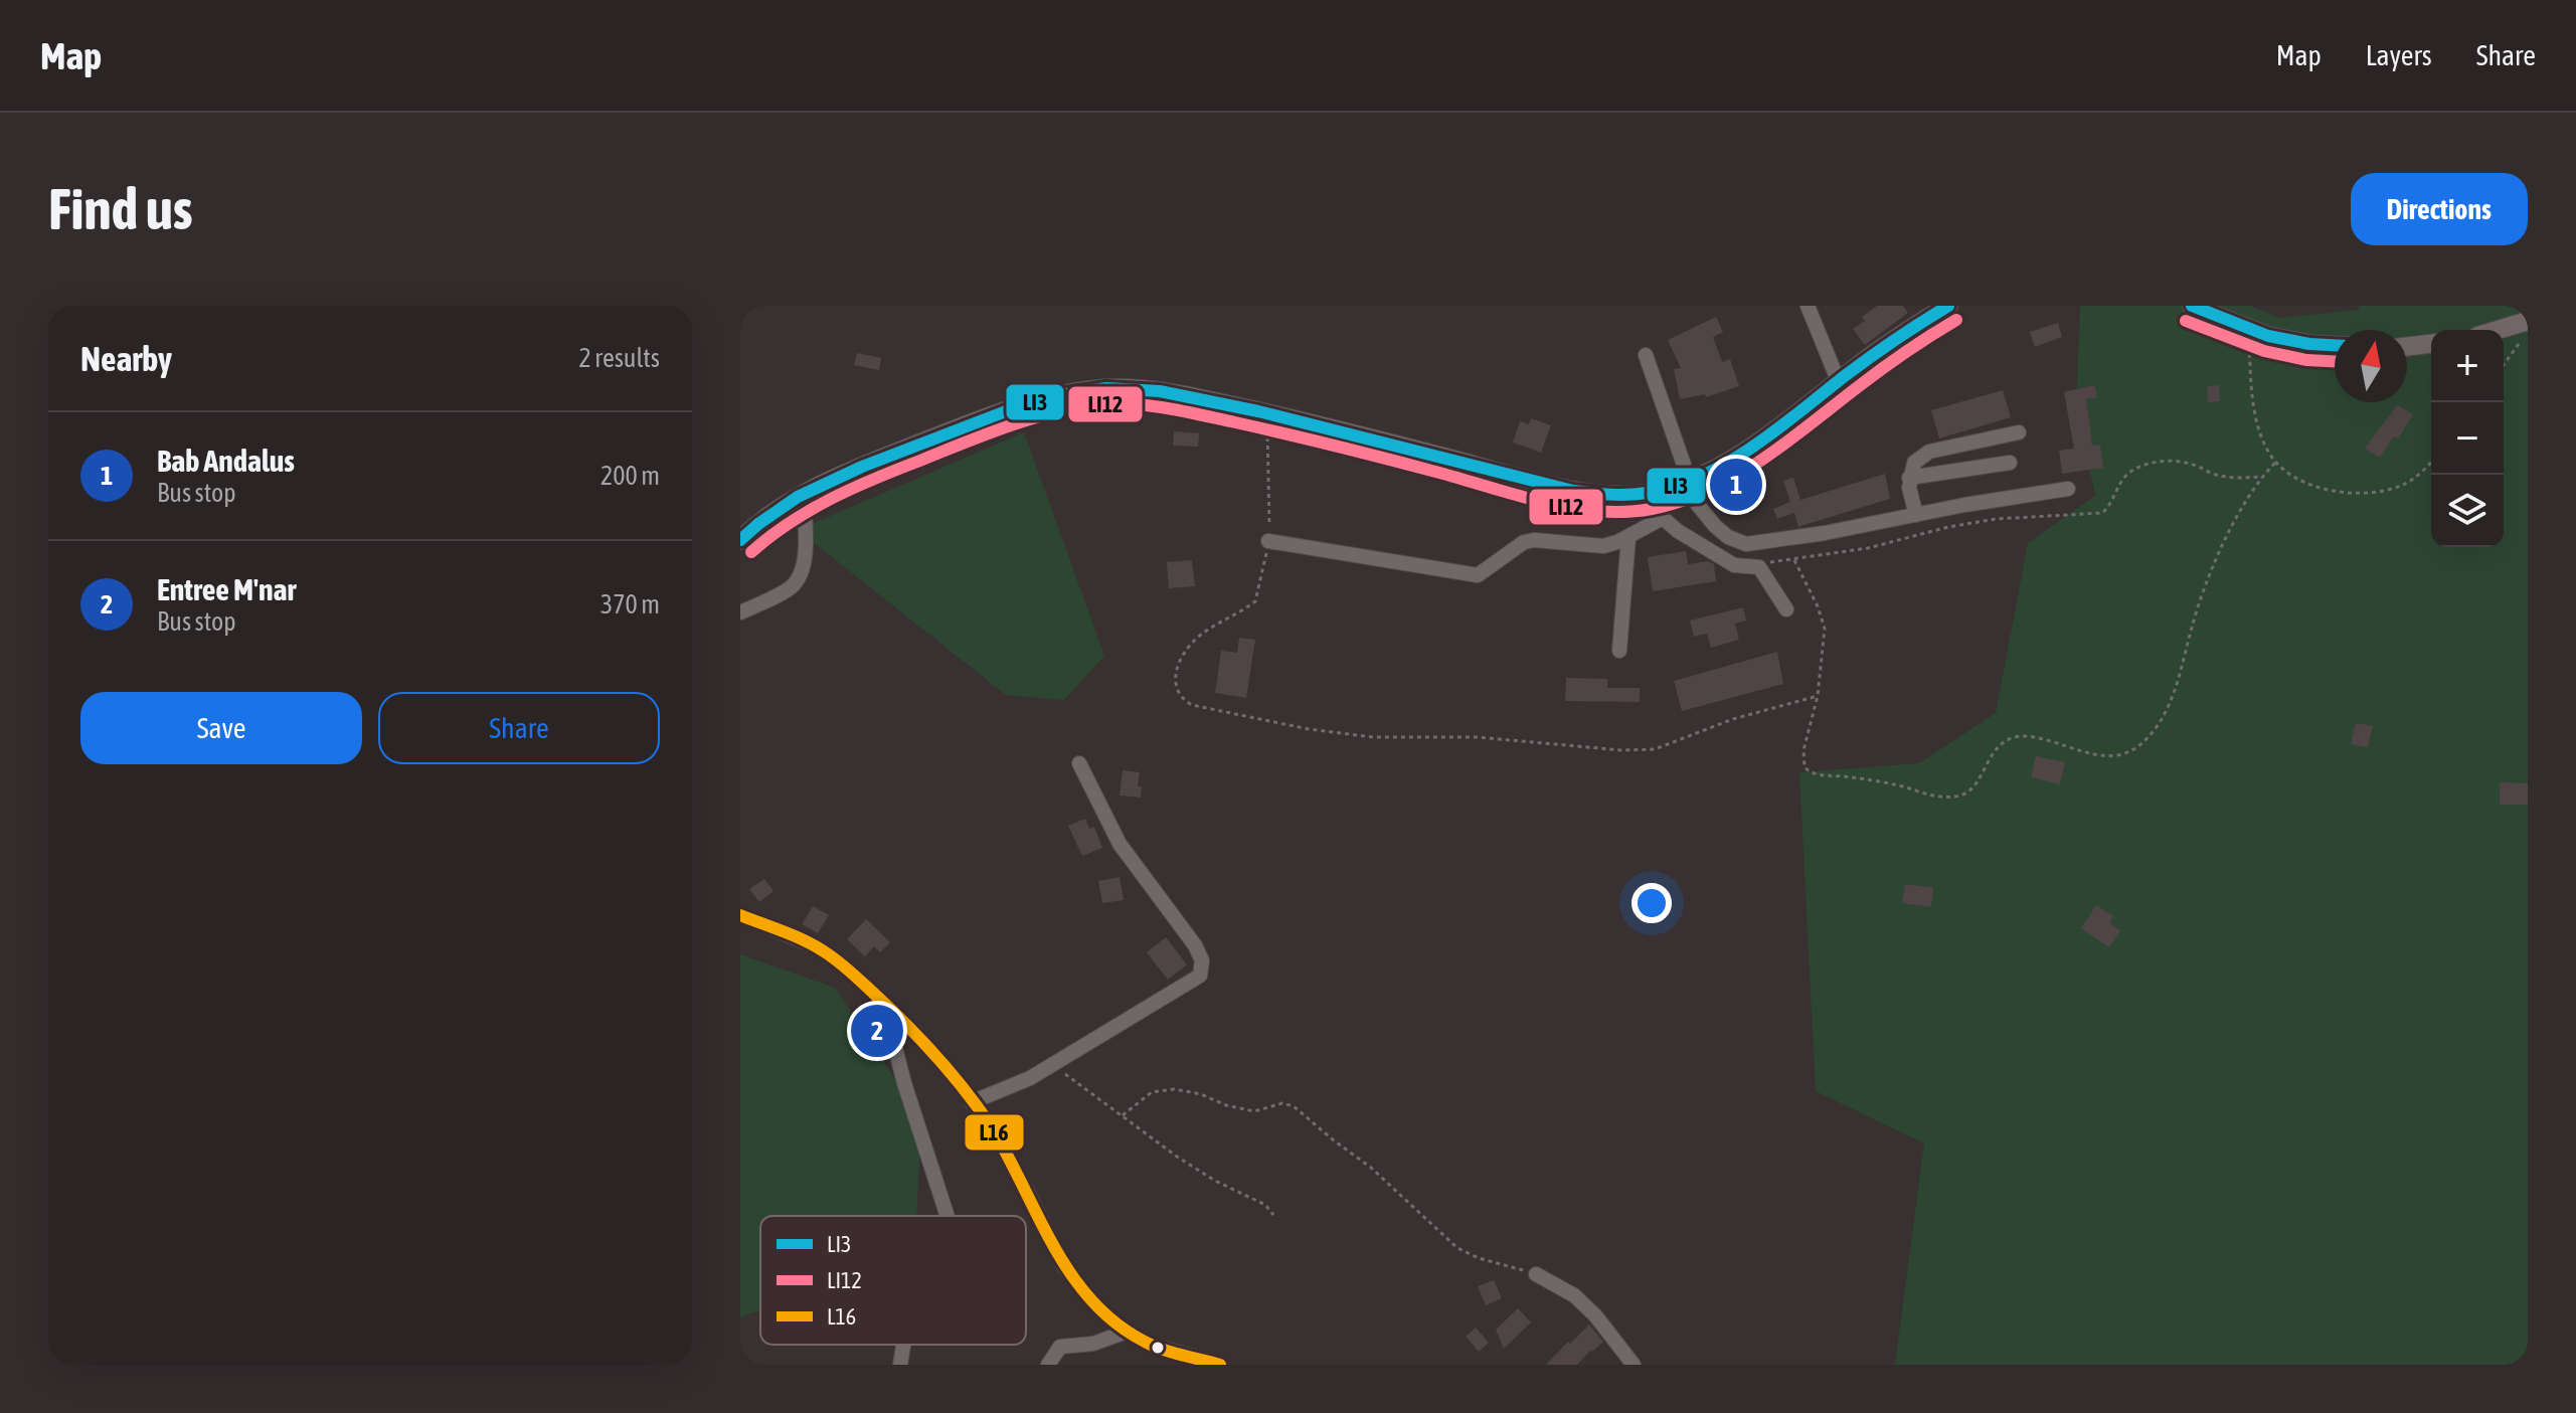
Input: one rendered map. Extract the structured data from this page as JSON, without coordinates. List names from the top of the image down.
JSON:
{
  "lines": ["transit line LI3", "transit line LI12", "transit line L16"],
  "legend": ["LI3", "LI12", "L16"],
  "north": "top",
  "page": {
    "header": "Map",
    "nav": ["Map", "Layers", "Share"],
    "buttons": [
      "Directions",
      ["Save", "Share"]
    ],
    "title": "Find us",
    "heading": ["Nearby", "2 results"],
    "map_buttons": ["+", "−"],
    "list": [
      {
        "mark": "1",
        "name": "Bab Andalus",
        "note": "Bus stop",
        "value": "200 m"
      },
      {
        "mark": "2",
        "name": "Entree M'nar",
        "note": "Bus stop",
        "value": "370 m"
      }
    ],
    "pins": ["1", "2"]
  }
}
